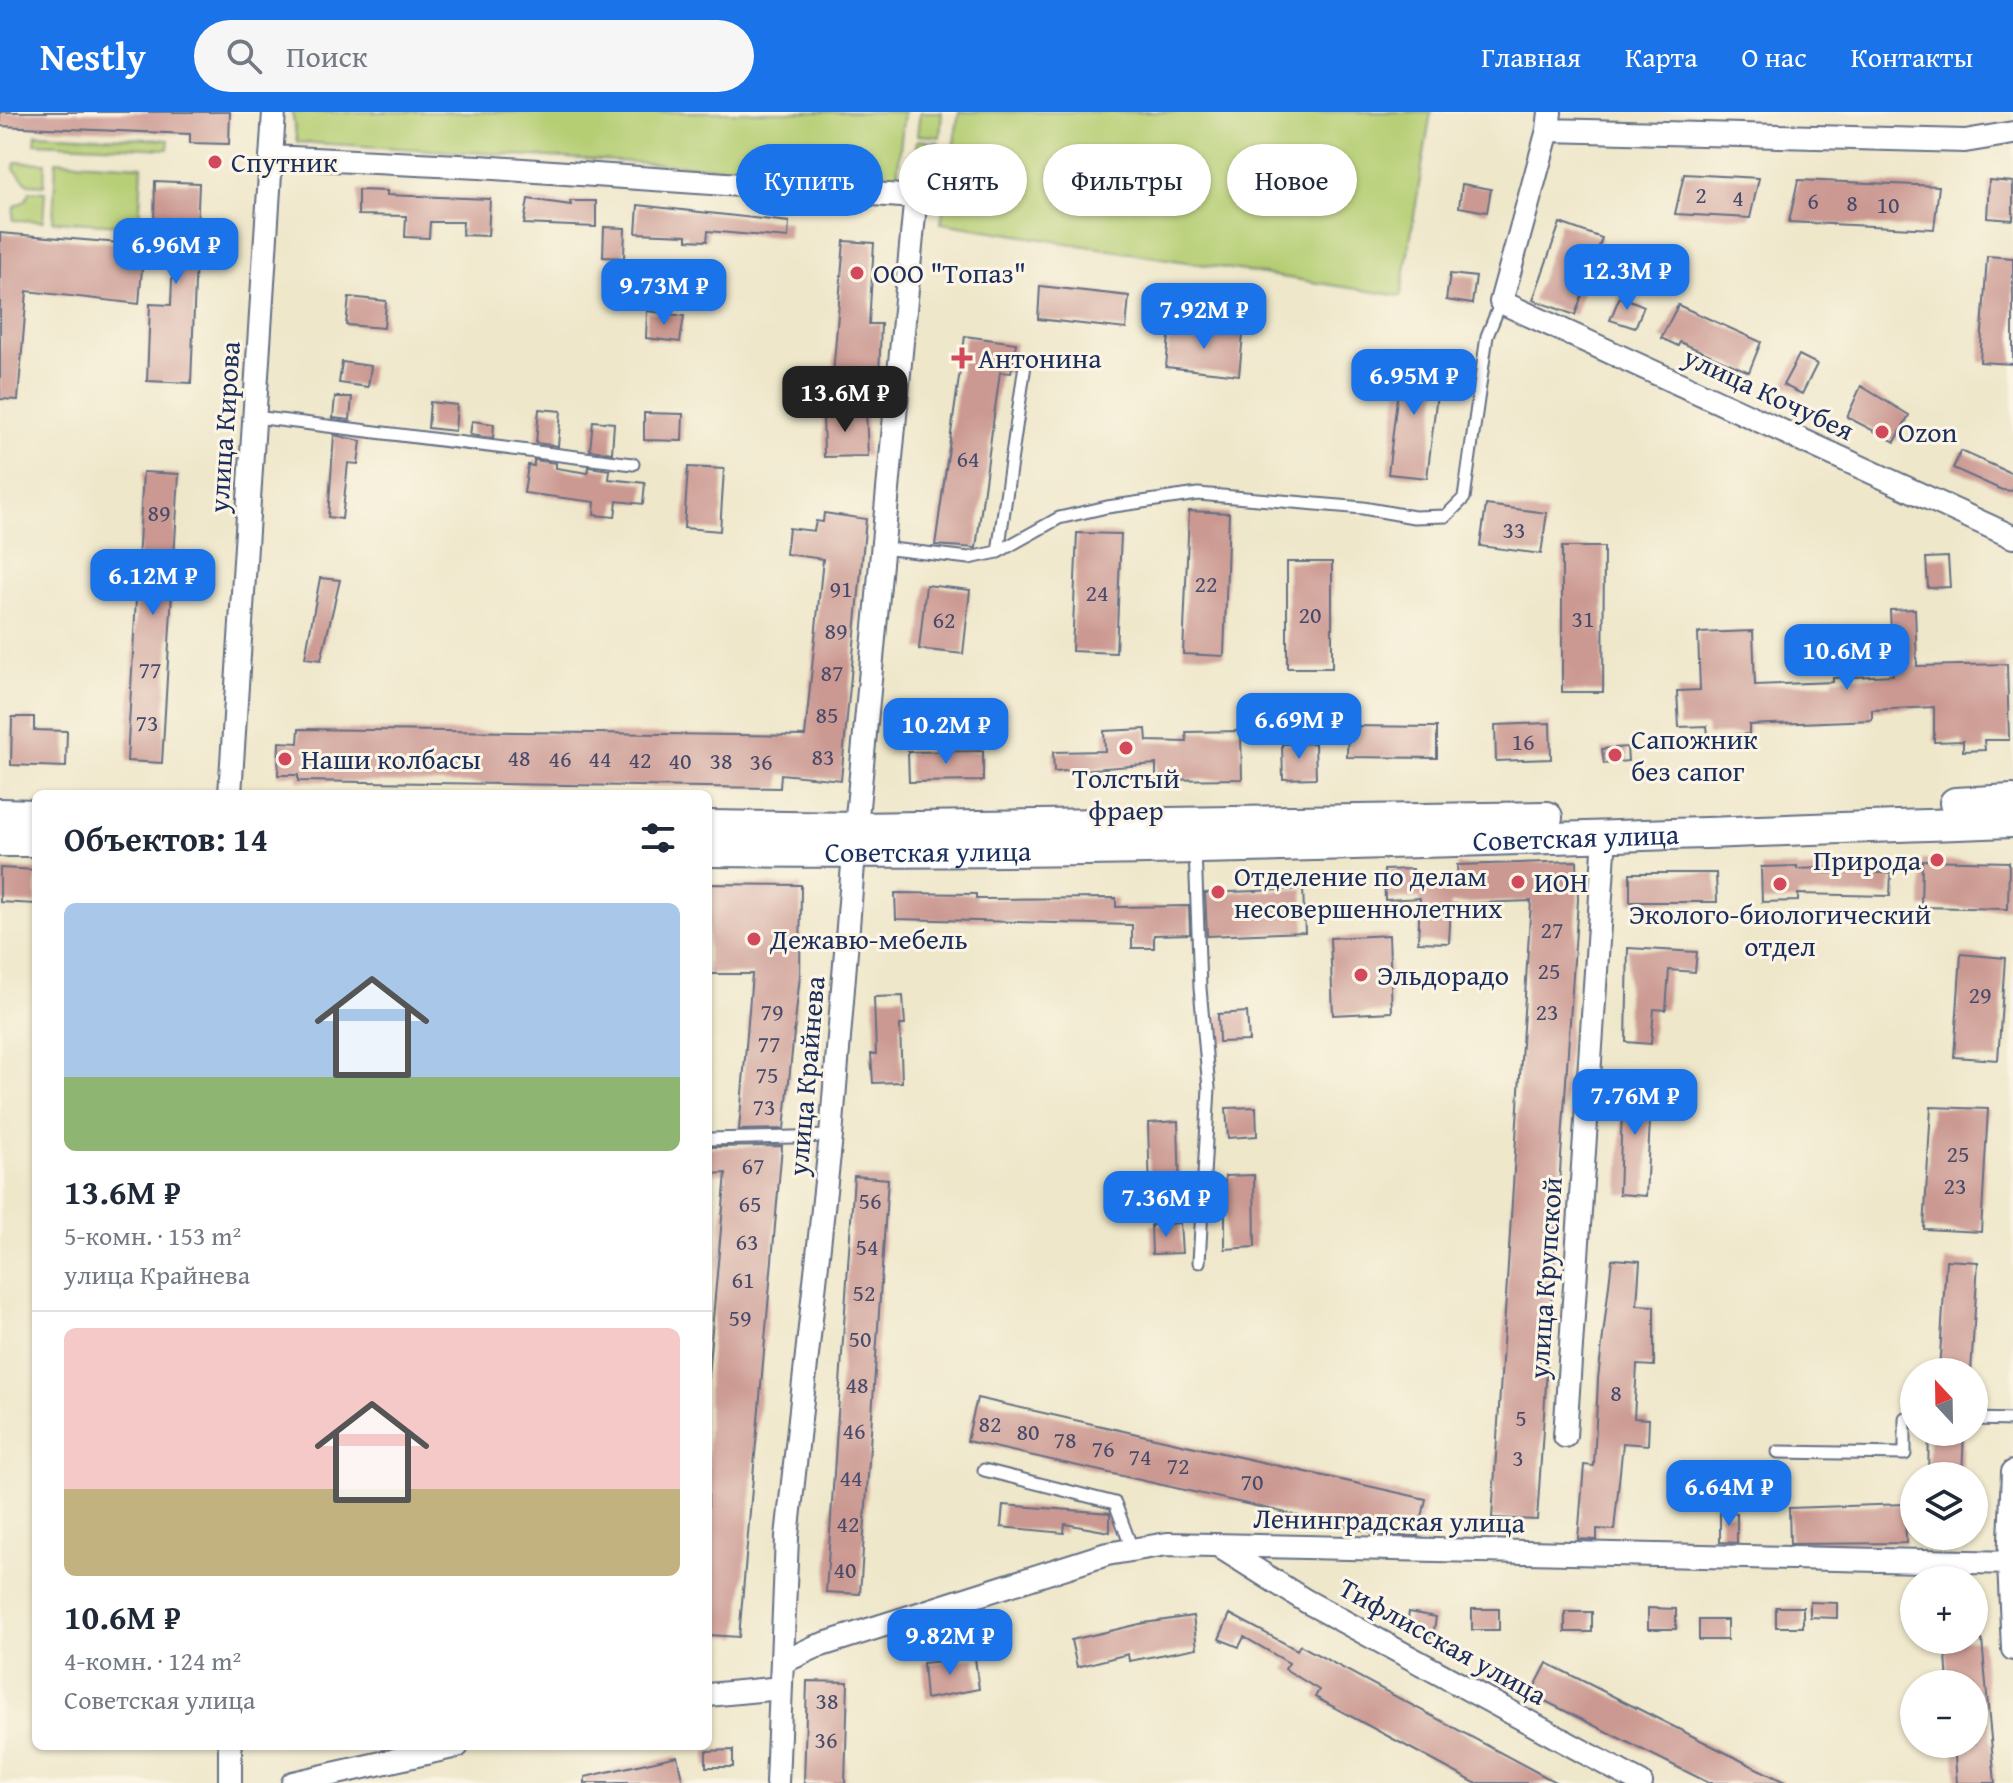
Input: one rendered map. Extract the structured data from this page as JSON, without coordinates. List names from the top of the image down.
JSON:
{
  "streets": {
    "street": [
      "улица Кочубея",
      "улица Кирова",
      "Советская улица",
      "улица Крайнева",
      "улица Крупской",
      "Ленинградская улица",
      "Тифлисская улица"
    ]
  },
  "crossings": [
    ["улица Кирова", "улица Крайнева"],
    ["Советская улица", "улица Крайнева"],
    ["Советская улица", "улица Крупской"],
    ["улица Крайнева", "Ленинградская улица"],
    ["Ленинградская улица", "Тифлисская улица"]
  ],
  "places": {
    "other": [
      "Спутник",
      "ООО \"Топаз\"",
      "Ozon",
      "Толстый фраер",
      "Сапожник без сапог",
      "Наши колбасы",
      "Природа",
      "ИОН",
      "Эколого-биологический отдел",
      "Отделение по делам несовершеннолетних",
      "Дежавю-мебель",
      "Эльдорадо"
    ],
    "health": ["Антонина"]
  },
  "house_numbers": [
    "2",
    "4",
    "6",
    "8",
    "10",
    "64",
    "89",
    "33",
    "22",
    "91",
    "24",
    "20",
    "31",
    "62",
    "89",
    "77",
    "87",
    "85",
    "73",
    "16",
    "83",
    "48",
    "46",
    "44",
    "42",
    "40",
    "38",
    "36",
    "27",
    "25",
    "29",
    "79",
    "23",
    "77",
    "75",
    "73",
    "25",
    "67",
    "23",
    "56",
    "65",
    "63",
    "54",
    "61",
    "52",
    "59",
    "50",
    "48",
    "8",
    "5",
    "82",
    "46",
    "80",
    "78",
    "76",
    "74",
    "3",
    "72",
    "44",
    "70",
    "42",
    "40",
    "38",
    "36"
  ],
  "north": "top",
  "page": {
    "header": "Nestly",
    "search": "Поиск",
    "nav": [
      "Главная",
      "Карта",
      "О нас",
      "Контакты"
    ],
    "chip": [
      "Купить",
      "Снять",
      "Фильтры",
      "Новое"
    ],
    "price": [
      "6.96M ₽",
      "12.3M ₽",
      "9.73M ₽",
      "7.92M ₽",
      "6.95M ₽",
      "13.6M ₽",
      "6.12M ₽",
      "10.6M ₽",
      "6.69M ₽",
      "10.2M ₽",
      "7.76M ₽",
      "7.36M ₽",
      "6.64M ₽",
      "9.82M ₽"
    ],
    "heading": "Объектов: 14",
    "list": [
      {
        "name": "13.6M ₽",
        "note": "5-комн. · 153 m² · улица Крайнева"
      },
      {
        "name": "10.6M ₽",
        "note": "4-комн. · 124 m² · Советская улица"
      }
    ],
    "map_buttons": ["+", "−"]
  }
}
